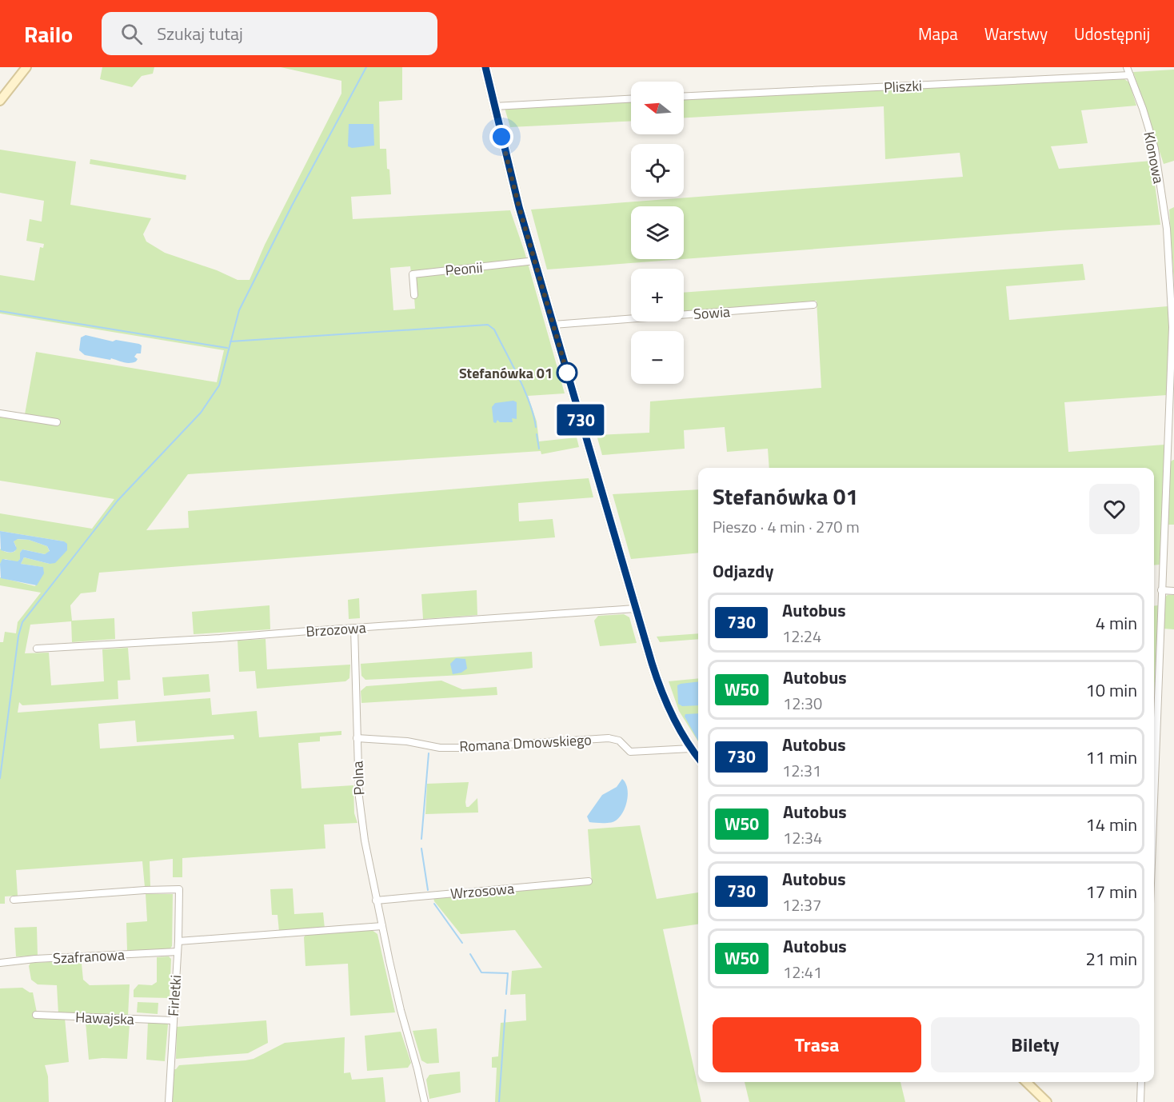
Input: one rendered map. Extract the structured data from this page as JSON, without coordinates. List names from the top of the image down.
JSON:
{
  "streets": {
    "street": [
      "Pliszki",
      "Klonowa",
      "Peonii",
      "Sowia",
      "Brzozowa",
      "Romana Dmowskiego",
      "Polna",
      "Wrzosowa",
      "Szafranowa",
      "Firletki",
      "Hawajska"
    ]
  },
  "crossings": [
    ["Pliszki", "Klonowa"],
    ["Brzozowa", "Polna"],
    ["Romana Dmowskiego", "Polna"],
    ["Polna", "Wrzosowa"],
    ["Szafranowa", "Firletki"],
    ["Firletki", "Hawajska"]
  ],
  "places": ["Stefanówka 01"],
  "lines": ["bus line 730"],
  "north": "left",
  "page": {
    "header": "Railo",
    "search": "Szukaj tutaj",
    "nav": ["Mapa", "Warstwy", "Udostępnij"],
    "on_map": "730",
    "map_buttons": ["+", "−"],
    "heading": [
      ["Stefanówka 01", "Pieszo · 4 min · 270 m"],
      "Odjazdy"
    ],
    "list": [
      {
        "mark": "730",
        "name": "Autobus",
        "note": "12:24",
        "value": "4 min"
      },
      {
        "mark": "W50",
        "name": "Autobus",
        "note": "12:30",
        "value": "10 min"
      },
      {
        "mark": "730",
        "name": "Autobus",
        "note": "12:31",
        "value": "11 min"
      },
      {
        "mark": "W50",
        "name": "Autobus",
        "note": "12:34",
        "value": "14 min"
      },
      {
        "mark": "730",
        "name": "Autobus",
        "note": "12:37",
        "value": "17 min"
      },
      {
        "mark": "W50",
        "name": "Autobus",
        "note": "12:41",
        "value": "21 min"
      }
    ],
    "buttons": ["Trasa", "Bilety"]
  }
}
